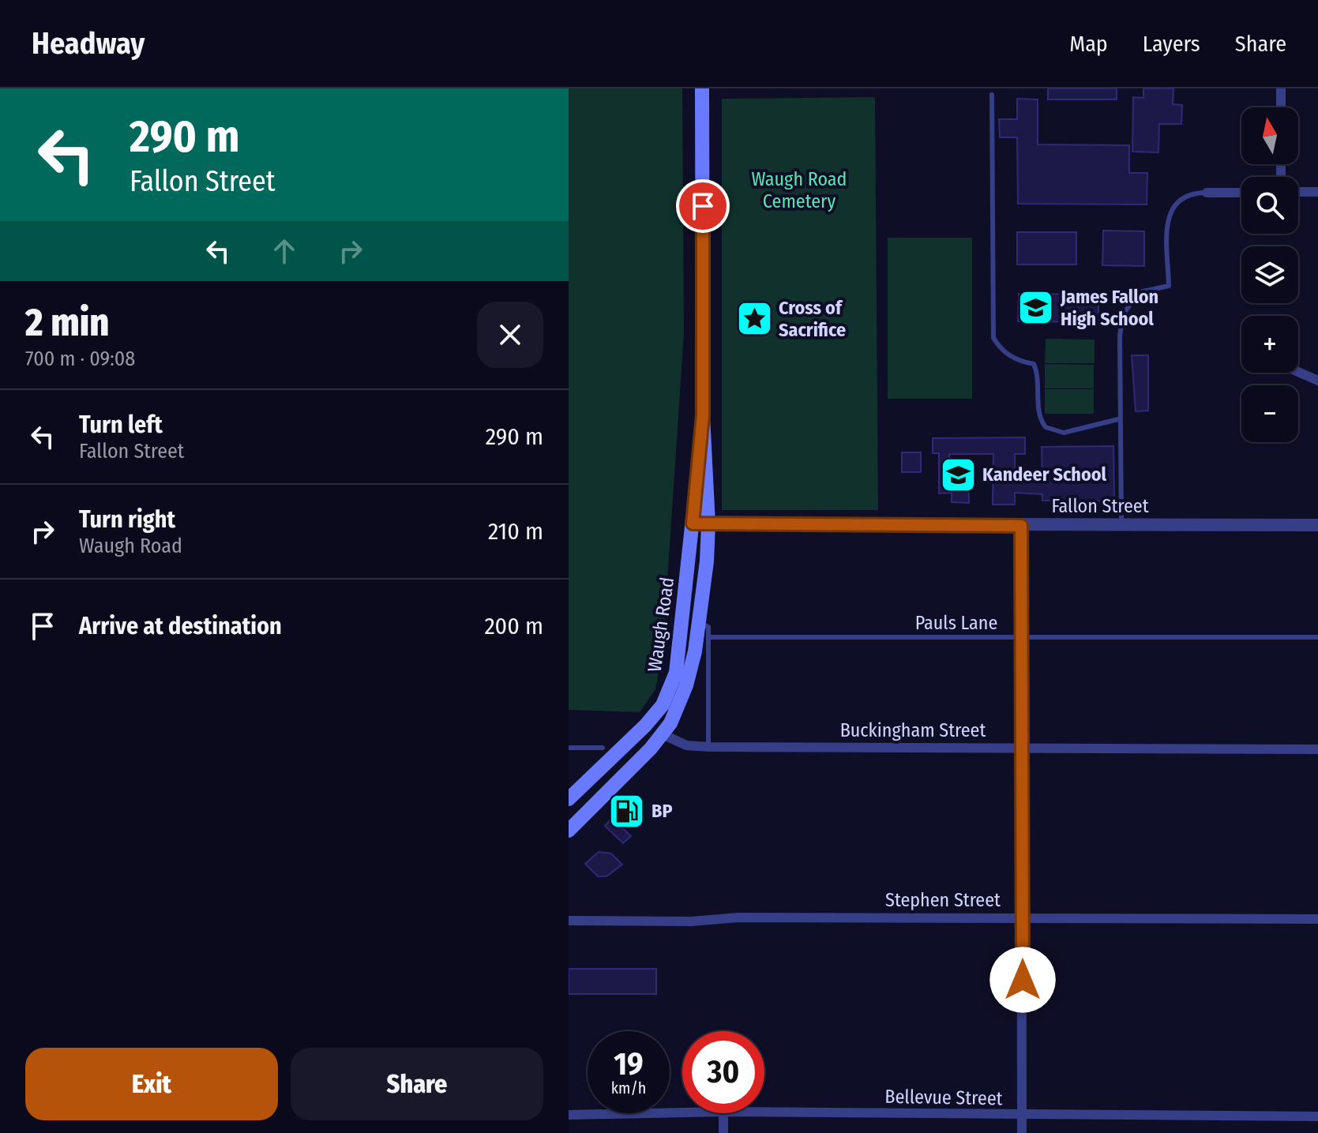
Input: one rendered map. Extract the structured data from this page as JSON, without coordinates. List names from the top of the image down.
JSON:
{
  "streets": {
    "main road": ["Waugh Road"],
    "street": [
      "Fallon Street",
      "Buckingham Street",
      "Stephen Street",
      "Bellevue Street"
    ],
    "lane": ["Pauls Lane"]
  },
  "crossings": [
    ["Fallon Street", "Waugh Road"],
    ["Pauls Lane", "Waugh Road"],
    ["Waugh Road", "Buckingham Street"]
  ],
  "parks": ["Waugh Road Cemetery"],
  "places": {
    "school or university": ["James Fallon High School", "Kandeer School"],
    "place": ["Cross of Sacrifice"],
    "fuel station": ["BP"]
  },
  "north": "top",
  "page": {
    "header": "Headway",
    "nav": ["Map", "Layers", "Share"],
    "turn": ["290 m", "Fallon Street"],
    "map_buttons": ["+", "−"],
    "heading": ["2 min", "700 m · 09:08"],
    "list": [
      {
        "name": "Turn left",
        "note": "Fallon Street",
        "value": "290 m"
      },
      {
        "name": "Turn right",
        "note": "Waugh Road",
        "value": "210 m"
      },
      {
        "name": "Arrive at destination",
        "value": "200 m"
      }
    ],
    "speed": "19 km/h",
    "limit": "30",
    "buttons": ["Exit", "Share"]
  }
}
